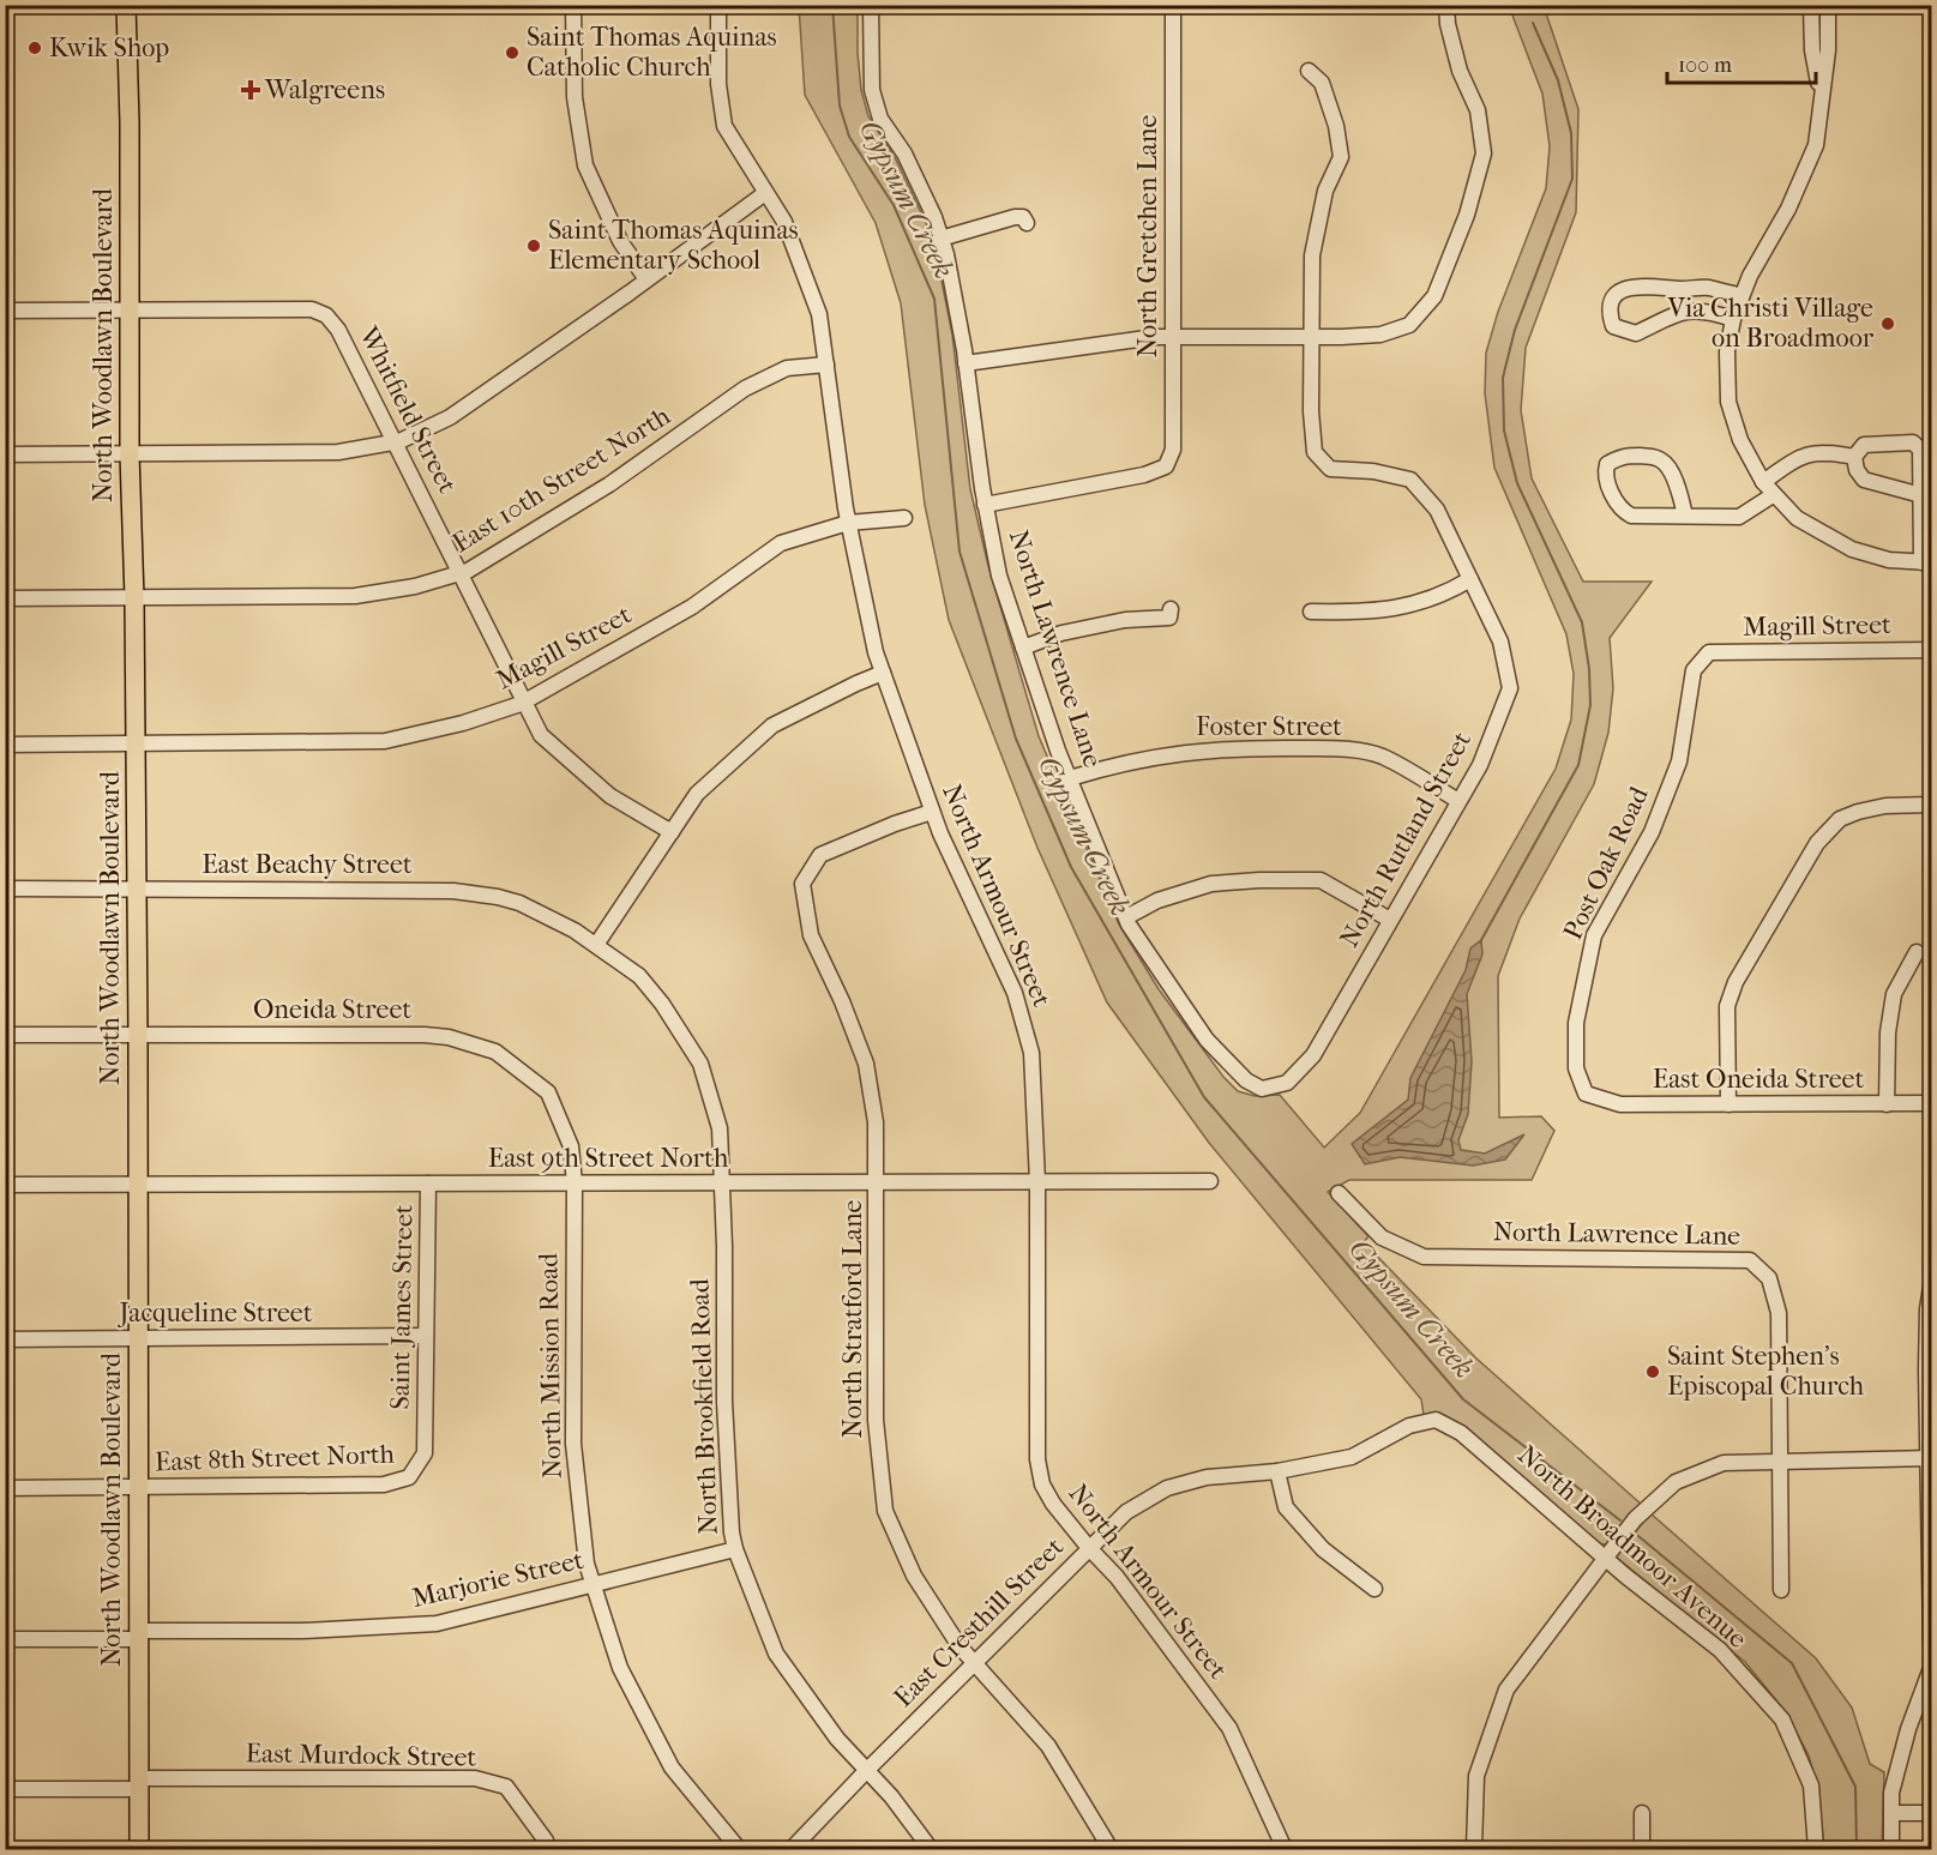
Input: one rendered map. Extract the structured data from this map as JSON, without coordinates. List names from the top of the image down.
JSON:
{
  "streets": {
    "main road": ["North Woodlawn Boulevard"],
    "street": [
      "North Gretchen Lane",
      "Whitfield Street",
      "East 10th Street North",
      "Magill Street",
      "North Lawrence Lane",
      "Foster Street",
      "North Rutland Street",
      "Post Oak Road",
      "East Beachy Street",
      "North Armour Street",
      "Oneida Street",
      "East Oneida Street",
      "East 9th Street North",
      "Saint James Street",
      "Jacqueline Street",
      "North Stratford Lane",
      "North Mission Road",
      "North Brookfield Road",
      "East 8th Street North",
      "North Broadmoor Avenue",
      "Marjorie Street",
      "East Cresthill Street",
      "East Murdock Street"
    ]
  },
  "crossings": [
    ["North Gretchen Lane", "North Lawrence Lane"],
    ["North Woodlawn Boulevard", "Whitfield Street"],
    ["North Woodlawn Boulevard", "East 10th Street North"],
    ["North Woodlawn Boulevard", "Magill Street"],
    ["North Woodlawn Boulevard", "East Beachy Street"],
    ["North Woodlawn Boulevard", "Oneida Street"],
    ["North Woodlawn Boulevard", "East 9th Street North"],
    ["North Woodlawn Boulevard", "Jacqueline Street"],
    ["North Woodlawn Boulevard", "East 8th Street North"],
    ["North Woodlawn Boulevard", "Marjorie Street"],
    ["North Woodlawn Boulevard", "East Murdock Street"],
    ["Whitfield Street", "East 10th Street North"],
    ["Whitfield Street", "Magill Street"],
    ["East 10th Street North", "North Armour Street"],
    ["Magill Street", "Post Oak Road"],
    ["Magill Street", "North Armour Street"],
    ["North Lawrence Lane", "Foster Street"],
    ["North Lawrence Lane", "North Rutland Street"],
    ["Foster Street", "North Rutland Street"],
    ["Post Oak Road", "East Oneida Street"],
    ["East Beachy Street", "North Brookfield Road"],
    ["North Armour Street", "East 9th Street North"],
    ["North Armour Street", "North Stratford Lane"],
    ["North Armour Street", "East Cresthill Street"],
    ["Oneida Street", "East 9th Street North"],
    ["Oneida Street", "North Mission Road"],
    ["East 9th Street North", "Saint James Street"],
    ["East 9th Street North", "North Stratford Lane"],
    ["East 9th Street North", "North Mission Road"],
    ["East 9th Street North", "North Brookfield Road"],
    ["Saint James Street", "Jacqueline Street"],
    ["Saint James Street", "East 8th Street North"],
    ["North Stratford Lane", "East Cresthill Street"],
    ["North Mission Road", "Marjorie Street"],
    ["North Brookfield Road", "Marjorie Street"],
    ["North Brookfield Road", "East Cresthill Street"],
    ["North Broadmoor Avenue", "East Cresthill Street"]
  ],
  "water": ["Gypsum Creek"],
  "places": {
    "other": [
      "Kwik Shop",
      "Saint Thomas Aquinas Catholic Church",
      "Saint Thomas Aquinas Elementary School",
      "Via Christi Village on Broadmoor",
      "Saint Stephen's Episcopal Church"
    ],
    "health": ["Walgreens"]
  },
  "scale_bar": "100 m"
}
